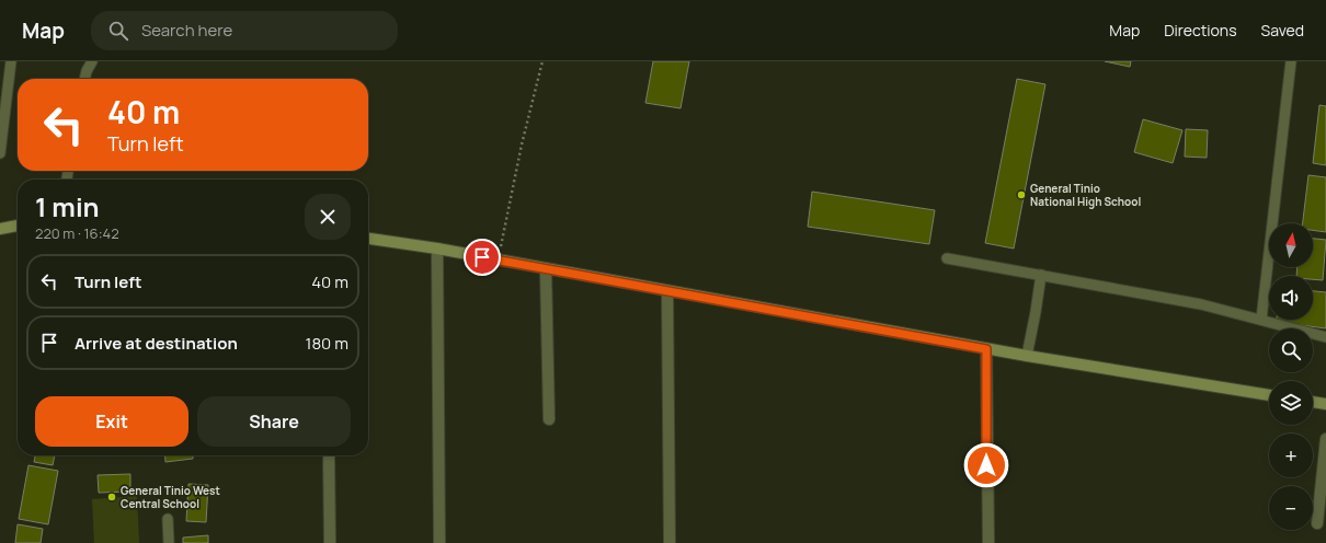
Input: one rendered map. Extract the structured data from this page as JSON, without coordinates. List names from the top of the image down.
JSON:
{
  "places": ["General Tinio National High School", "General Tinio West Central School"],
  "north": "top",
  "page": {
    "header": "Map",
    "search": "Search here",
    "nav": ["Map", "Directions", "Saved"],
    "turn": ["40 m", "Turn left"],
    "heading": ["1 min", "220 m · 16:42"],
    "map_buttons": ["+", "−"],
    "list": [
      {
        "name": "Turn left",
        "value": "40 m"
      },
      {
        "name": "Arrive at destination",
        "value": "180 m"
      }
    ],
    "buttons": ["Exit", "Share"]
  }
}
